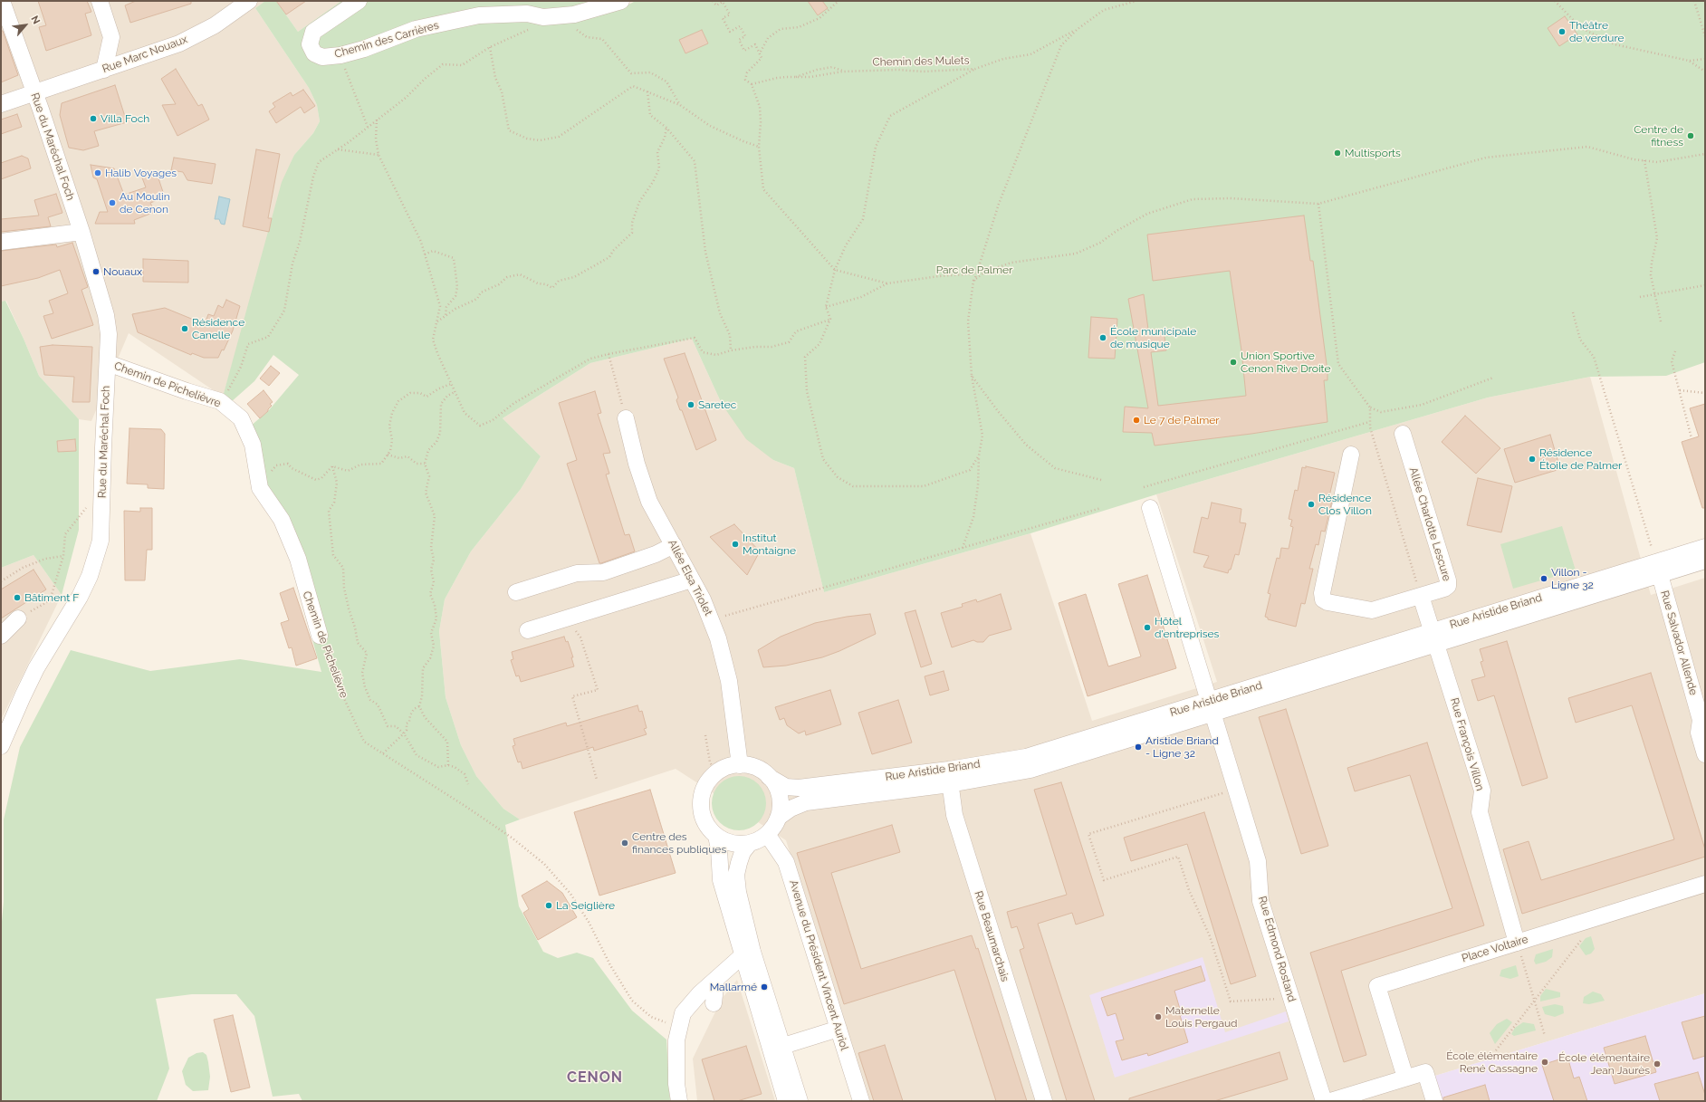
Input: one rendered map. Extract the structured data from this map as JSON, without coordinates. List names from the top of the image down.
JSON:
{
  "streets": {
    "street": [
      "Chemin des Carrières",
      "Rue Marc Nouaux",
      "Rue du Maréchal Foch",
      "Chemin de Pichelièvre",
      "Allée Charlotte Lescure",
      "Allée Elsa Triolet",
      "Rue Aristide Briand",
      "Rue Salvador Allende",
      "Rue François Villon",
      "Rue Beaumarchais",
      "Rue Edmond Rostand",
      "Place Voltaire",
      "Avenue du Président Vincent Auriol"
    ],
    "path": ["Chemin des Mulets"]
  },
  "crossings": [
    ["Rue Marc Nouaux", "Rue du Maréchal Foch"],
    ["Rue du Maréchal Foch", "Chemin de Pichelièvre"],
    ["Allée Elsa Triolet", "Rue Aristide Briand"],
    ["Allée Elsa Triolet", "Avenue du Président Vincent Auriol"],
    ["Rue Aristide Briand", "Rue Salvador Allende"],
    ["Rue Aristide Briand", "Rue François Villon"],
    ["Rue Aristide Briand", "Rue Beaumarchais"],
    ["Rue Aristide Briand", "Rue Edmond Rostand"],
    ["Rue Aristide Briand", "Avenue du Président Vincent Auriol"],
    ["Rue François Villon", "Place Voltaire"]
  ],
  "districts": ["CENON"],
  "parks": ["Parc de Palmer"],
  "places": [
    "Théâtre de verdure",
    "Villa Foch",
    "Centre de fitness",
    "Multisports",
    "Halib Voyages",
    "Au Moulin de Cenon",
    "Nouaux",
    "Résidence Canelle",
    "École municipale de musique",
    "Union Sportive Cenon Rive Droite",
    "Saretec",
    "Le 7 de Palmer",
    "Résidence Étoile de Palmer",
    "Résidence Clos Villon",
    "Institut Montaigne",
    "Villon - Ligne 32",
    "Bâtiment F",
    "Hôtel d'entreprises",
    "Aristide Briand - Ligne 32",
    "Centre des finances publiques",
    "La Seiglière",
    "Mallarmé",
    "Maternelle Louis Pergaud",
    "École élémentaire René Cassagne",
    "École élémentaire Jean Jaurès"
  ],
  "north": "top right"
}
